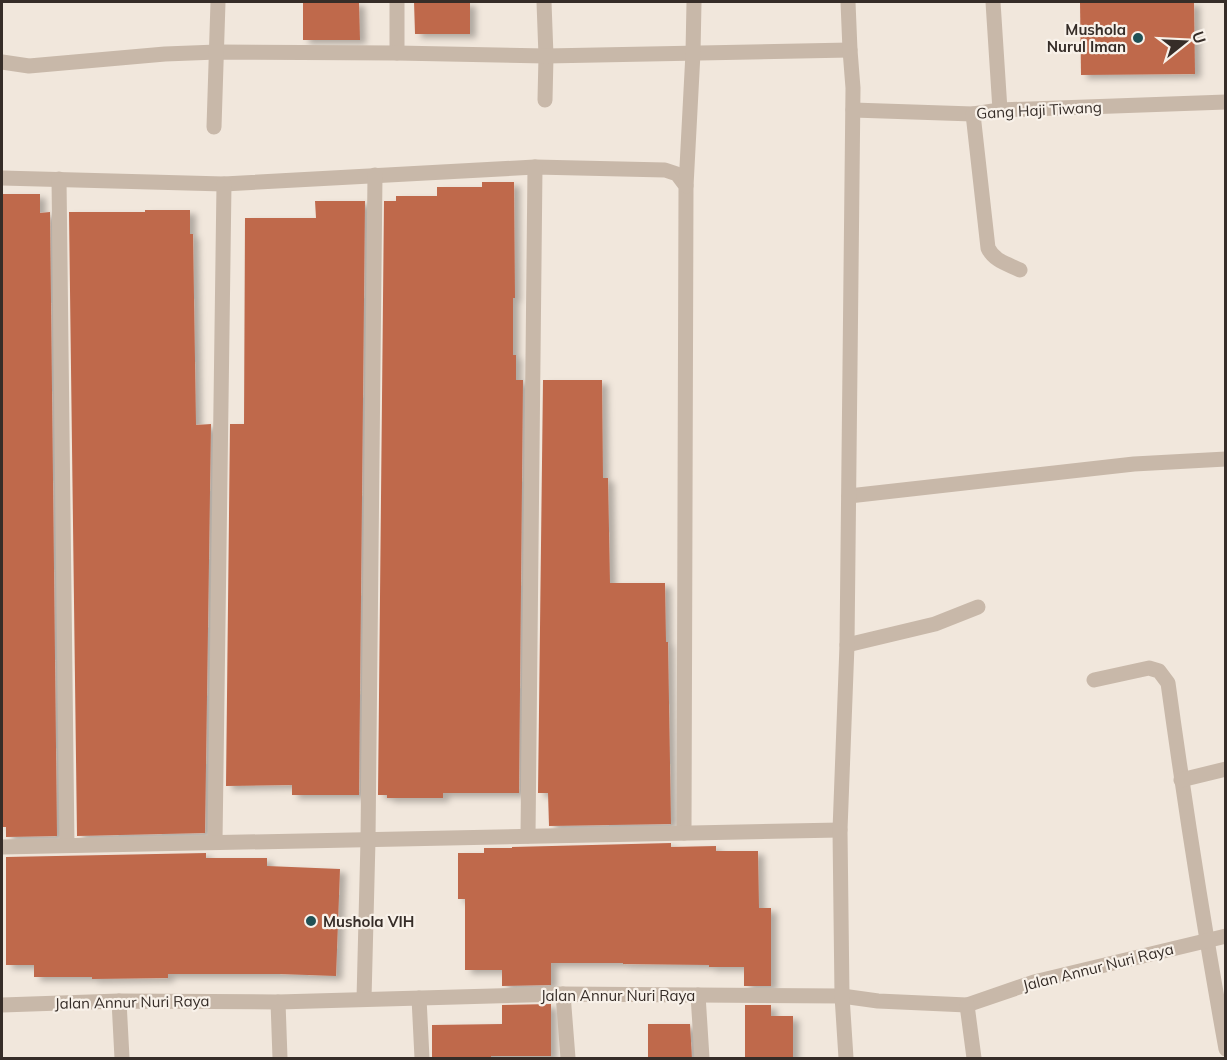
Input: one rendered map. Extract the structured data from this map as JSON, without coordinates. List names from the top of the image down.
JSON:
{
  "streets": {
    "street": ["Gang Haji Tiwang", "Jalan Annur Nuri Raya"]
  },
  "places": ["Mushola Nurul Iman", "Mushola VIH"],
  "north": "right"
}
